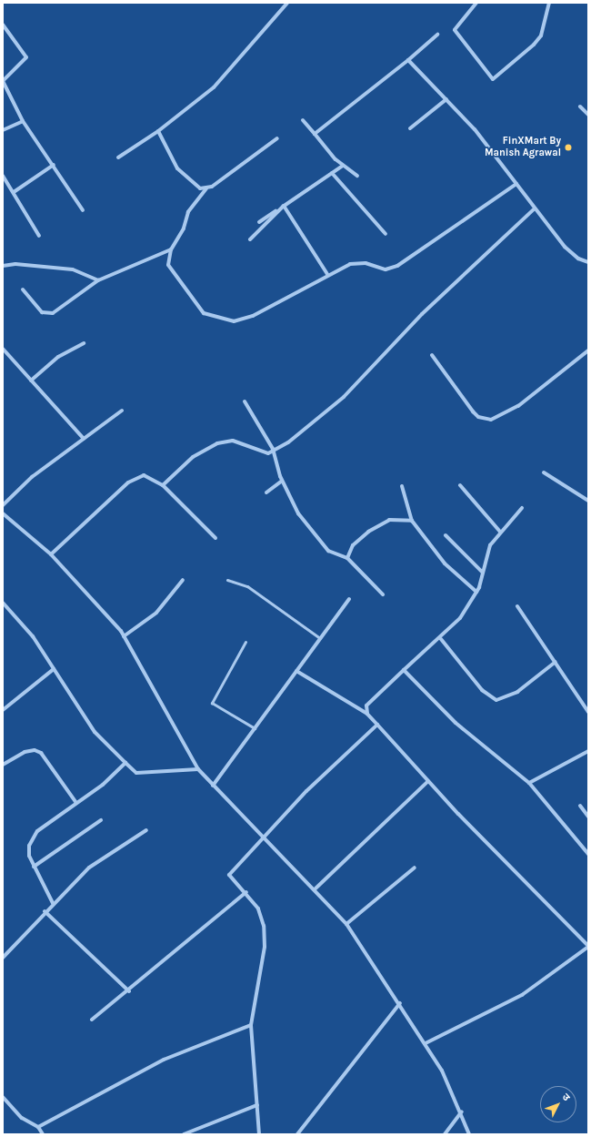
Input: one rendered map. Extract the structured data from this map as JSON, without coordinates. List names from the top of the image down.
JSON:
{
  "places": ["FinXMart By Manish Agrawal"],
  "north": "top right"
}
